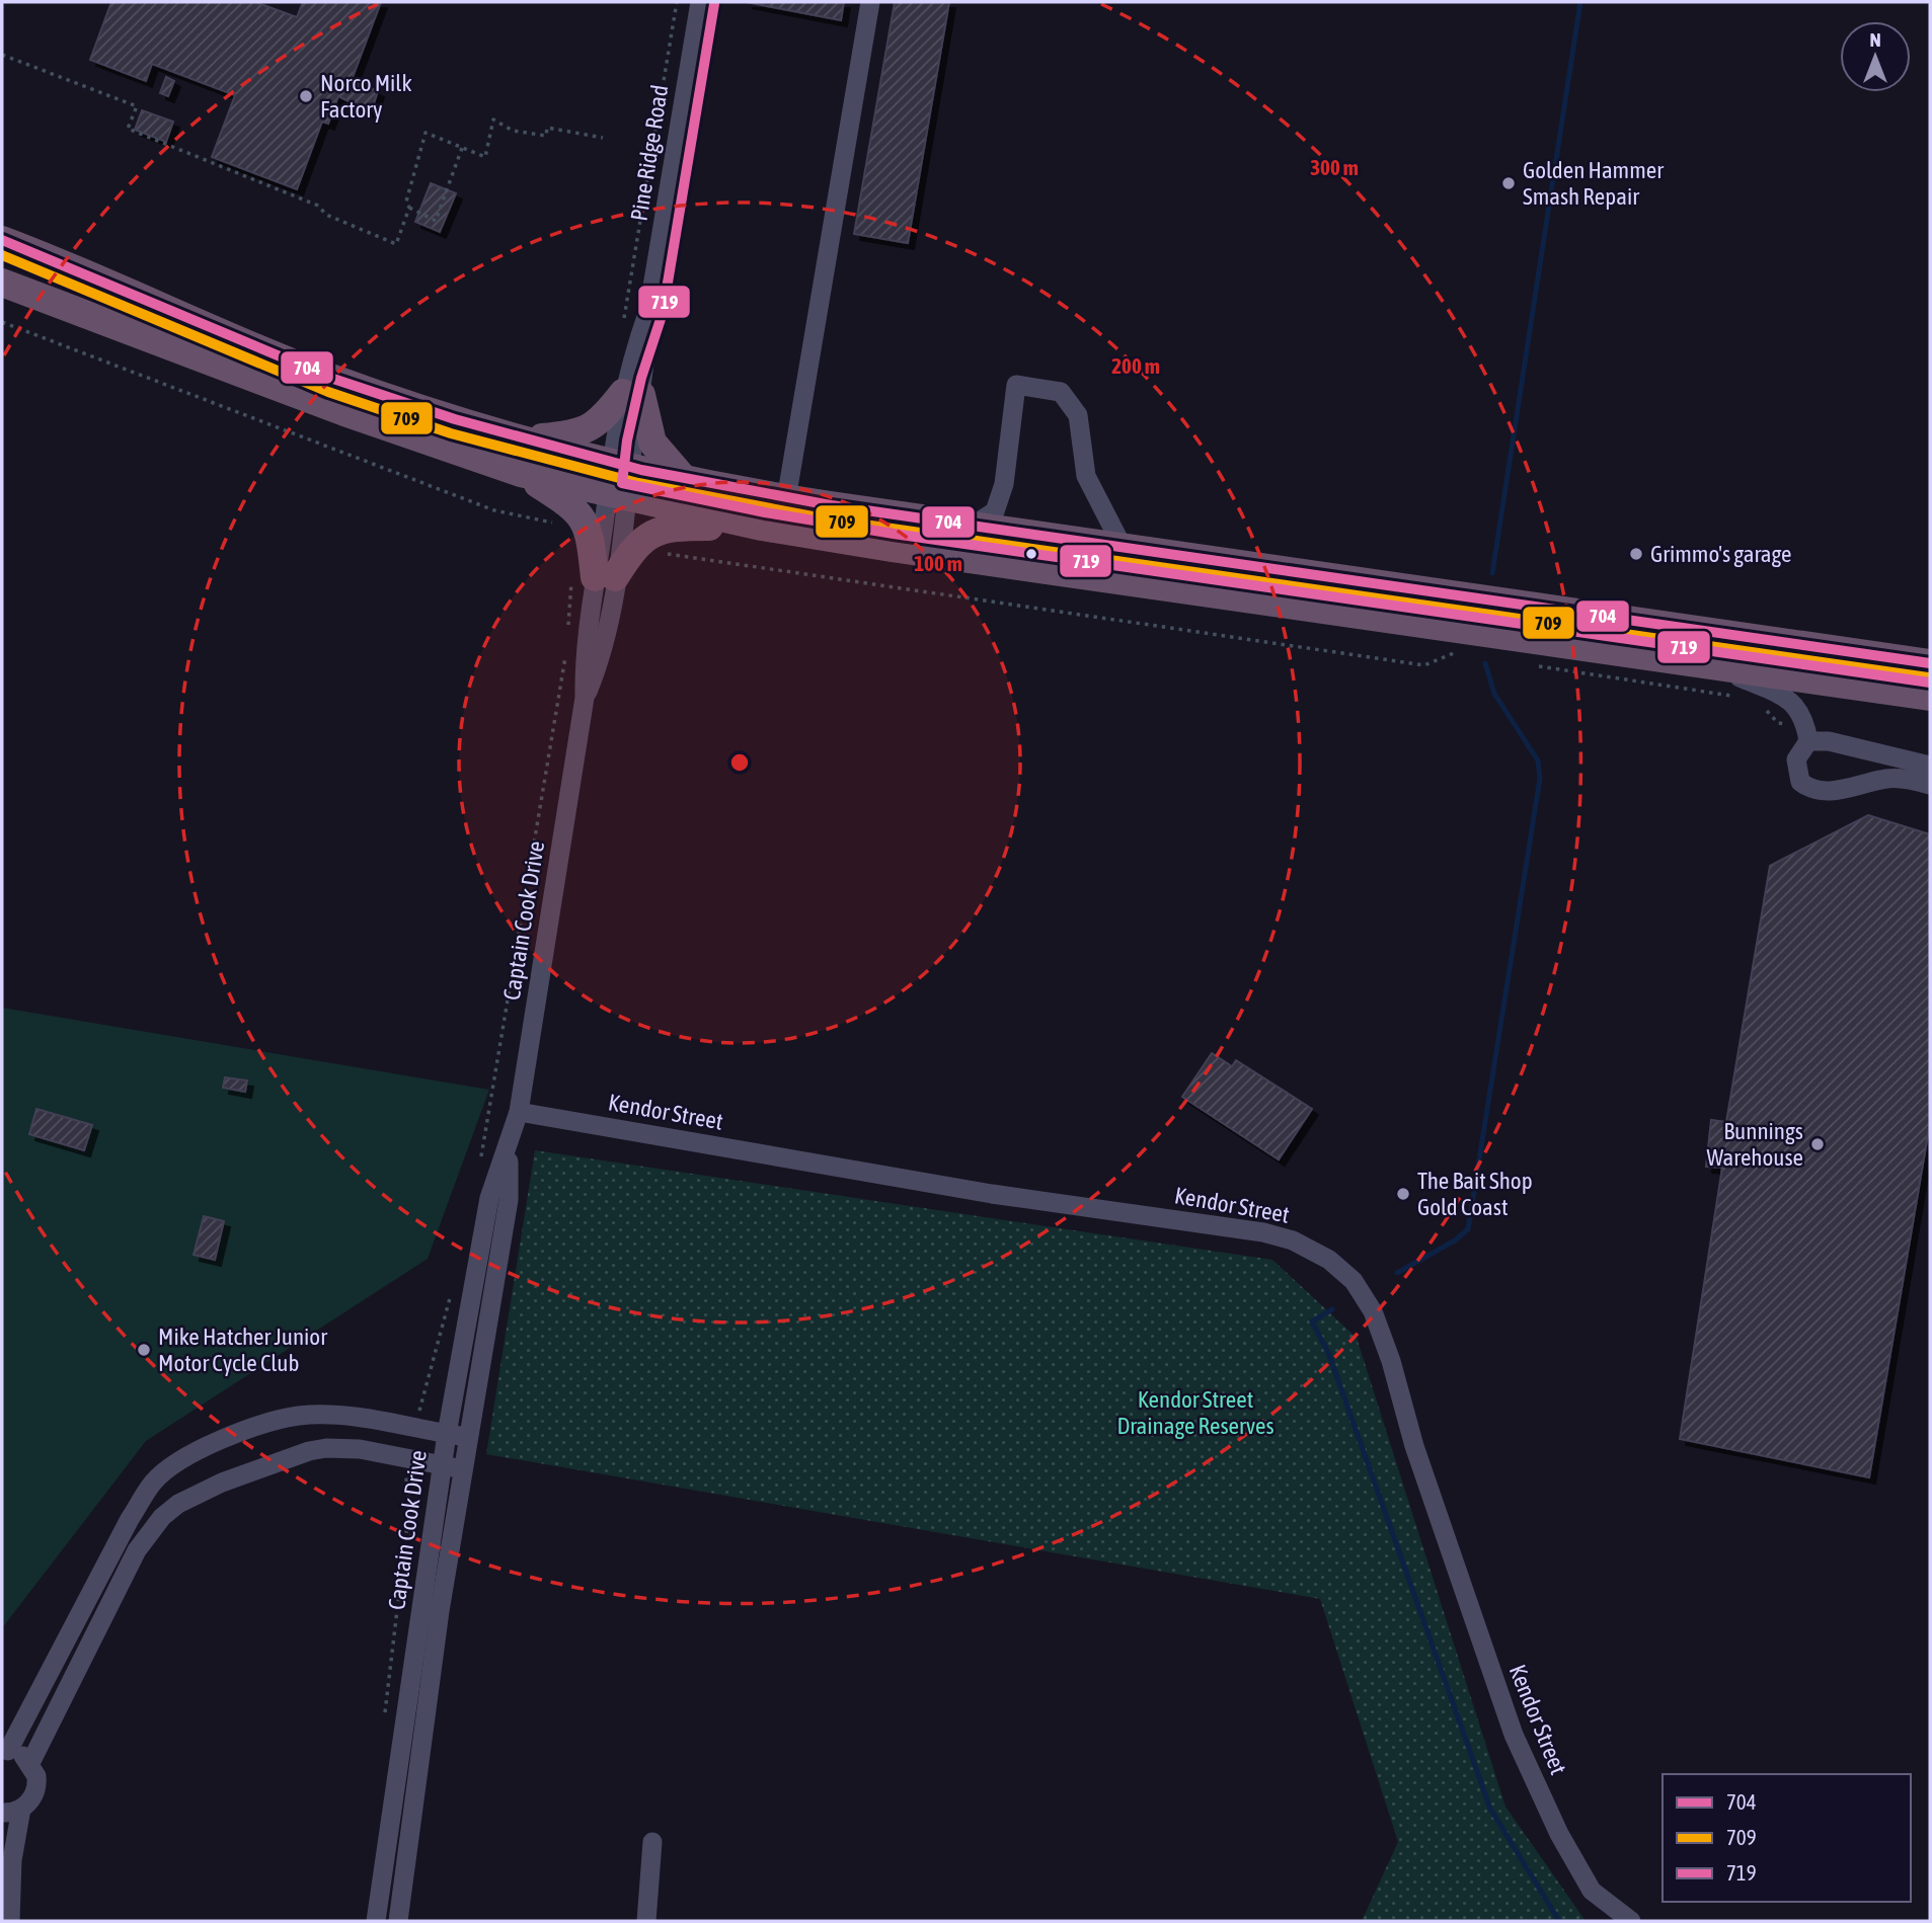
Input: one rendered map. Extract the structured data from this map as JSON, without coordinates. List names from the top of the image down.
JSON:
{
  "streets": {
    "street": ["Pine Ridge Road", "Captain Cook Drive", "Kendor Street"]
  },
  "crossings": [
    ["Pine Ridge Road", "Captain Cook Drive"],
    ["Captain Cook Drive", "Kendor Street"]
  ],
  "parks": ["Kendor Street Drainage Reserves"],
  "places": [
    "Norco Milk Factory",
    "Golden Hammer Smash Repair",
    "Grimmo's garage",
    "Bunnings Warehouse",
    "The Bait Shop Gold Coast",
    "Mike Hatcher Junior Motor Cycle Club"
  ],
  "lines": ["transit line 719", "transit line 704", "transit line 709"],
  "legend": ["704", "709", "719"],
  "north": "top",
  "rings": ["300 m", "200 m", "100 m"]
}
